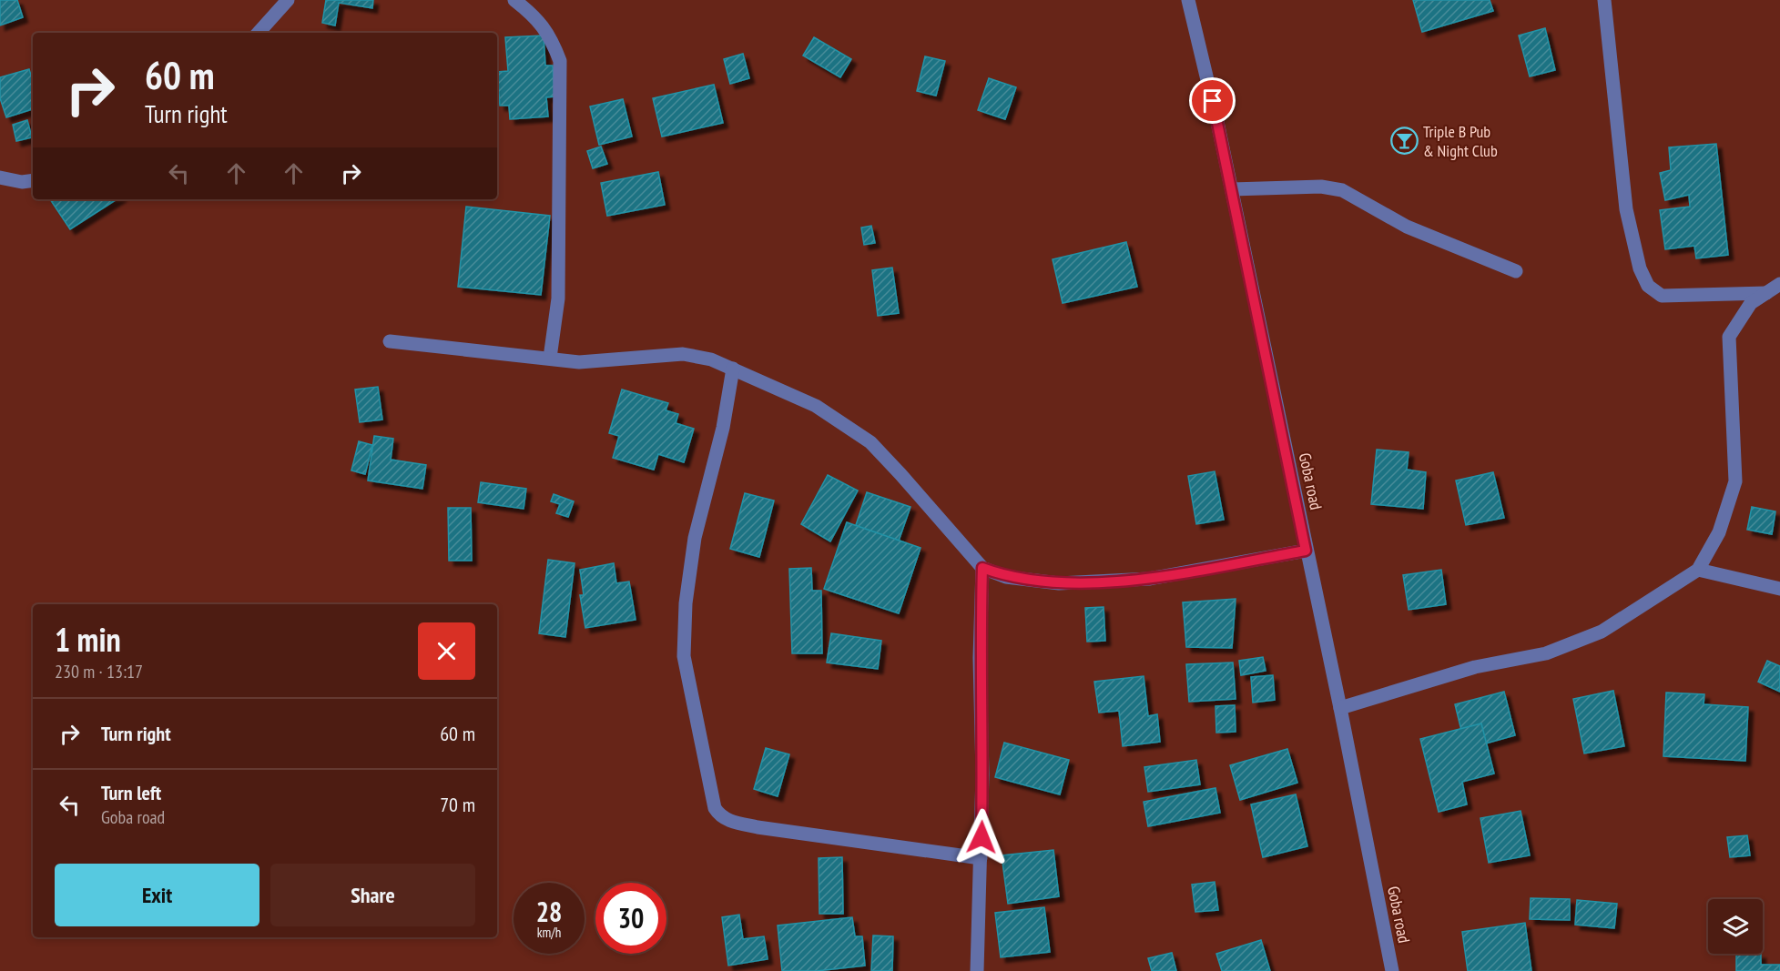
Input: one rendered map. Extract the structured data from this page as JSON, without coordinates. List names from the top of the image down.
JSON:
{
  "streets": {
    "street": ["Goba road"]
  },
  "places": {
    "bar": ["Triple B Pub & Night Club"]
  },
  "page": {
    "turn": ["60 m", "Turn right"],
    "heading": ["1 min", "230 m · 13:17"],
    "list": [
      {
        "name": "Turn right",
        "value": "60 m"
      },
      {
        "name": "Turn left",
        "note": "Goba road",
        "value": "70 m"
      }
    ],
    "buttons": ["Exit", "Share"],
    "speed": "28 km/h",
    "limit": "30"
  }
}
